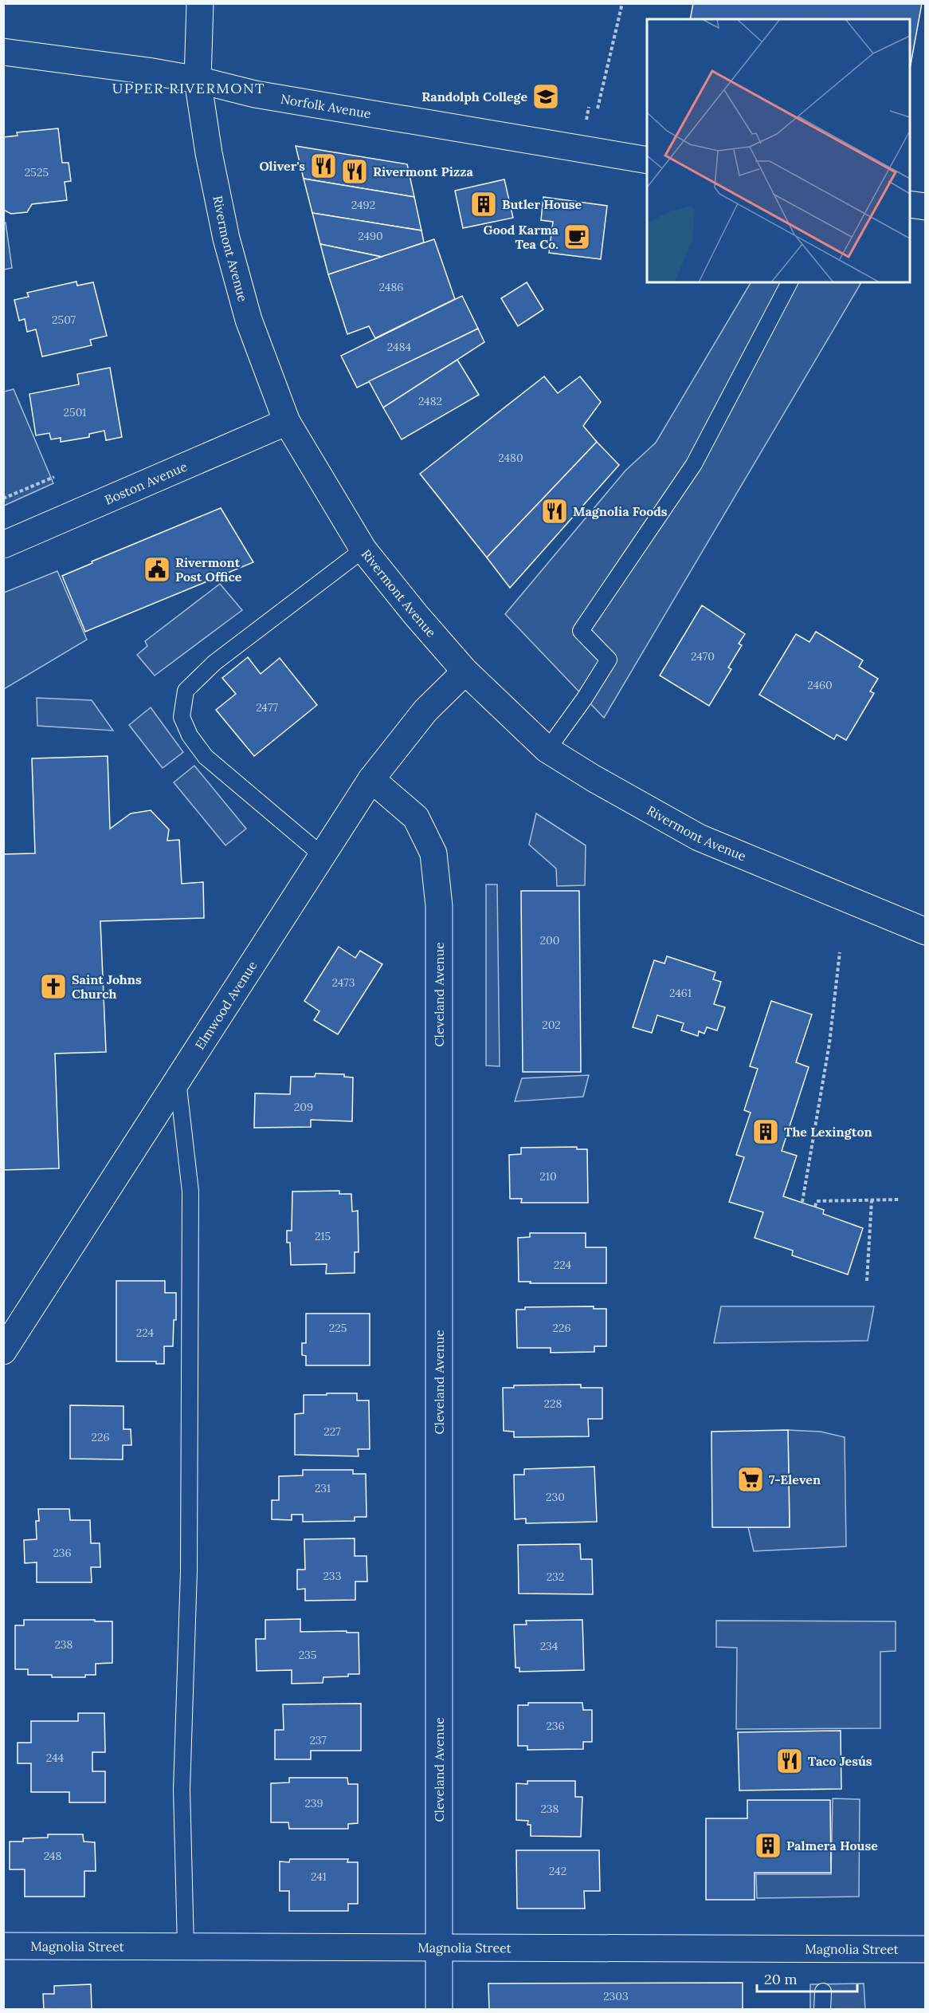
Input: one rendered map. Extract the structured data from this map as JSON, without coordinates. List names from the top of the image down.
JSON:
{
  "streets": {
    "street": [
      "Norfolk Avenue",
      "Rivermont Avenue",
      "Boston Avenue",
      "Cleveland Avenue",
      "Elmwood Avenue",
      "Magnolia Street"
    ]
  },
  "crossings": [
    ["Norfolk Avenue", "Rivermont Avenue"],
    ["Rivermont Avenue", "Boston Avenue"],
    ["Rivermont Avenue", "Elmwood Avenue"],
    ["Cleveland Avenue", "Elmwood Avenue"],
    ["Cleveland Avenue", "Magnolia Street"]
  ],
  "districts": ["UPPER RIVERMONT"],
  "places": {
    "school or university": ["Randolph College"],
    "restaurant": [
      "Oliver's",
      "Rivermont Pizza",
      "Magnolia Foods",
      "Taco Jesús"
    ],
    "building": ["Butler House", "The Lexington", "Palmera House"],
    "cafe": ["Good Karma Tea Co."],
    "public building": ["Rivermont Post Office"],
    "church": ["Saint Johns Church"],
    "supermarket": ["7-Eleven"]
  },
  "house_numbers": [
    "2525",
    "2492",
    "2490",
    "2486",
    "2507",
    "2484",
    "2482",
    "2501",
    "2480",
    "2470",
    "2460",
    "2477",
    "200",
    "2473",
    "2461",
    "202",
    "209",
    "210",
    "215",
    "224",
    "225",
    "226",
    "224",
    "228",
    "227",
    "226",
    "231",
    "230",
    "236",
    "233",
    "232",
    "238",
    "234",
    "235",
    "236",
    "237",
    "244",
    "239",
    "238",
    "248",
    "242",
    "241",
    "2303"
  ],
  "scale_bar": "20 m"
}
